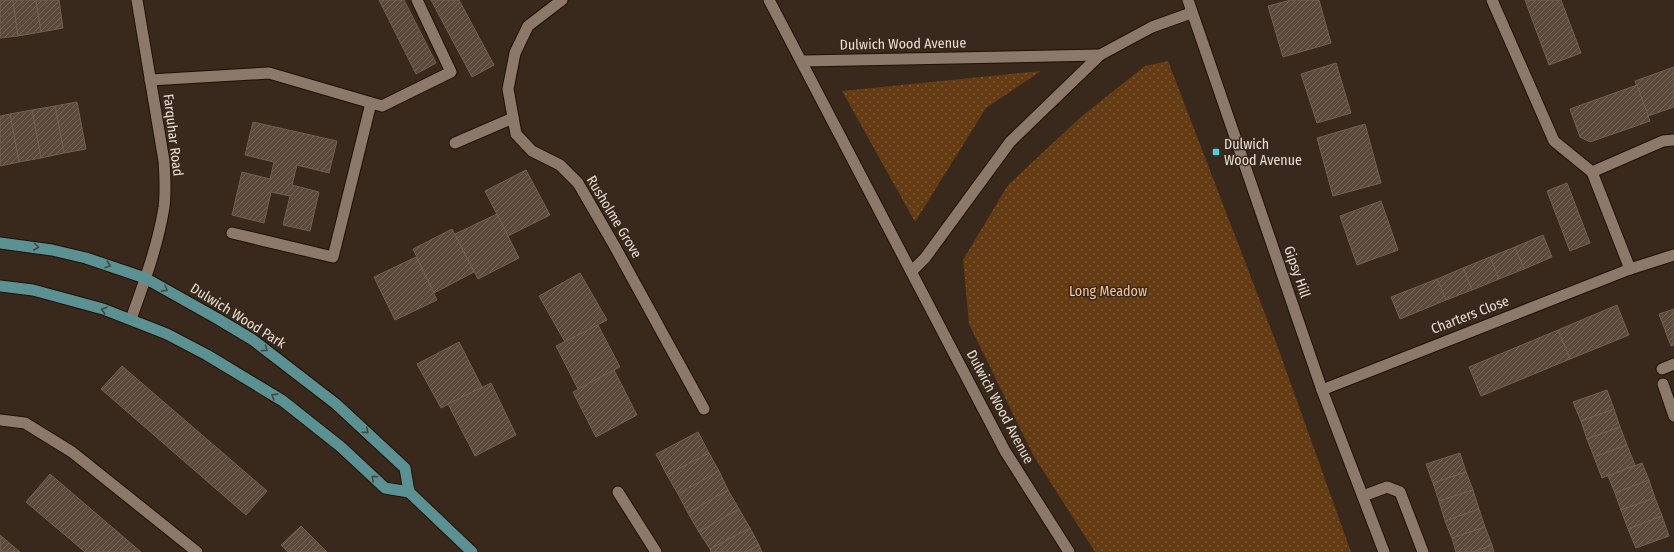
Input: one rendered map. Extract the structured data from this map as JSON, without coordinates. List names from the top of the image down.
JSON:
{
  "streets": {
    "main road": ["Dulwich Wood Park"],
    "street": [
      "Dulwich Wood Avenue",
      "Farquhar Road",
      "Rusholme Grove",
      "Gipsy Hill",
      "Charters Close"
    ]
  },
  "crossings": [
    ["Dulwich Wood Avenue", "Gipsy Hill"],
    ["Farquhar Road", "Dulwich Wood Park"],
    ["Gipsy Hill", "Charters Close"]
  ],
  "parks": ["Long Meadow"],
  "places": {
    "transit": ["Dulwich Wood Avenue"]
  }
}
